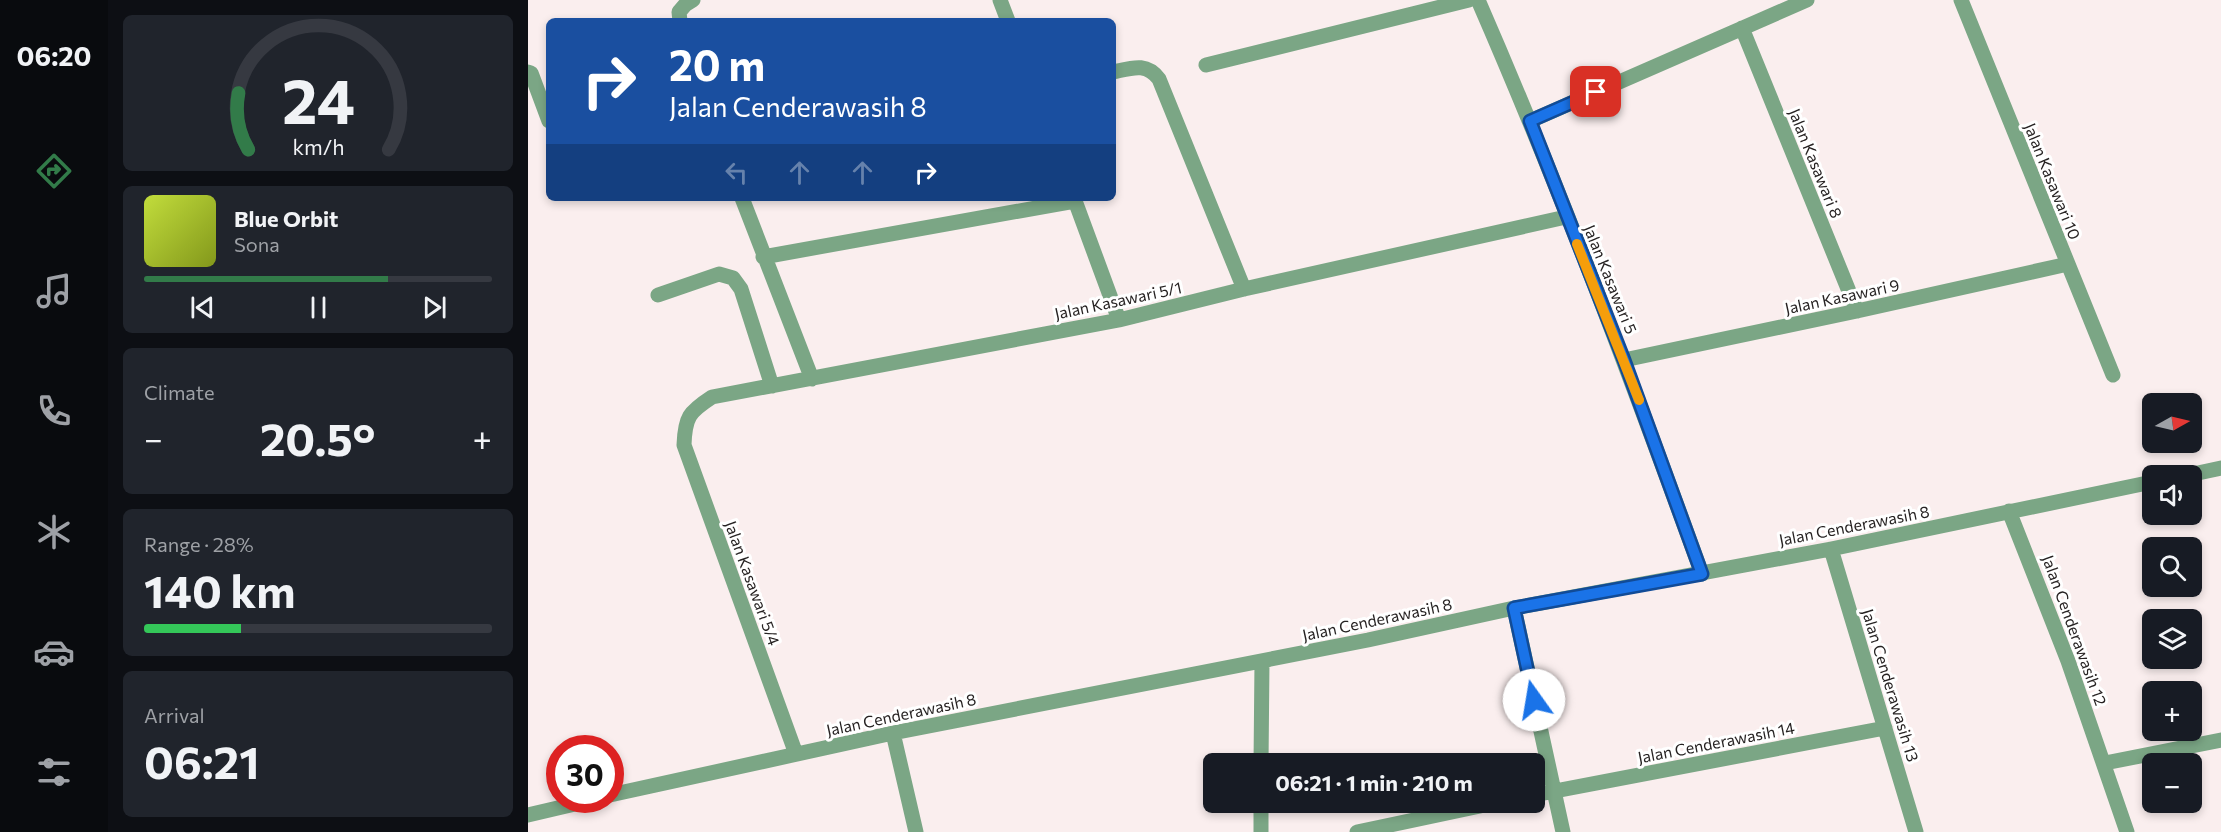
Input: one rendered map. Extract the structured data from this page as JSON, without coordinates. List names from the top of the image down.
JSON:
{
  "streets": {
    "street": [
      "Jalan Kasawari 8",
      "Jalan Kasawari 10",
      "Jalan Kasawari 5",
      "Jalan Kasawari 9",
      "Jalan Kasawari 5/1",
      "Jalan Cenderawasih 8",
      "Jalan Kasawari 5/4",
      "Jalan Cenderawasih 12",
      "Jalan Cenderawasih 13",
      "Jalan Cenderawasih 14"
    ]
  },
  "crossings": [
    ["Jalan Kasawari 8", "Jalan Kasawari 9"],
    ["Jalan Kasawari 10", "Jalan Kasawari 9"],
    ["Jalan Kasawari 5", "Jalan Kasawari 9"],
    ["Jalan Kasawari 5", "Jalan Kasawari 5/1"],
    ["Jalan Kasawari 5", "Jalan Cenderawasih 8"],
    ["Jalan Kasawari 5/1", "Jalan Kasawari 5/4"],
    ["Jalan Cenderawasih 8", "Jalan Kasawari 5/4"],
    ["Jalan Cenderawasih 8", "Jalan Cenderawasih 12"],
    ["Jalan Cenderawasih 8", "Jalan Cenderawasih 13"],
    ["Jalan Cenderawasih 13", "Jalan Cenderawasih 14"]
  ],
  "north": "right",
  "page": {
    "tabs": "06:20",
    "turn": ["20 m", "Jalan Cenderawasih 8"],
    "song": ["Blue Orbit", "Sona"],
    "tile": [
      "Climate",
      ["Range · 28%", "140 km"],
      ["Arrival", "06:21"]
    ],
    "map_buttons": ["+", "−"],
    "heat": ["−", "20.5°", "+"],
    "limit": "30",
    "trip": "06:21 · 1 min · 210 m",
    "gauge": ["24", "km/h"]
  }
}
